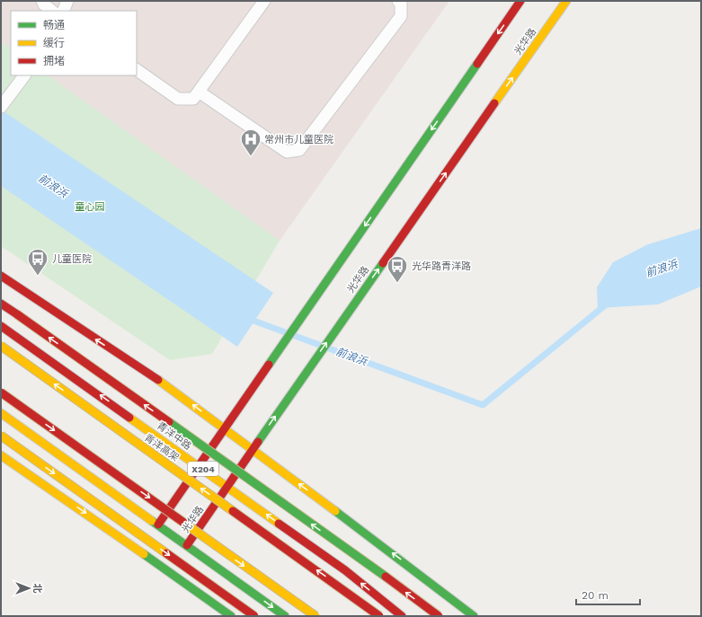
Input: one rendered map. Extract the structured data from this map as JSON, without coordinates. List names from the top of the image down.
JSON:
{
  "streets": {
    "main road": [
      "光华路",
      "青洋中路",
      "青洋高架",
      "X204"
    ]
  },
  "crossings": [
    ["光华路", "青洋中路"]
  ],
  "water": ["前浪浜"],
  "parks": ["童心园"],
  "places": {
    "hospital": ["常州市儿童医院"],
    "bus stop": ["儿童医院", "光华路青洋路"]
  },
  "legend": ["畅通", "缓行", "拥堵"],
  "scale_bar": "20 m",
  "north": "right"
}
